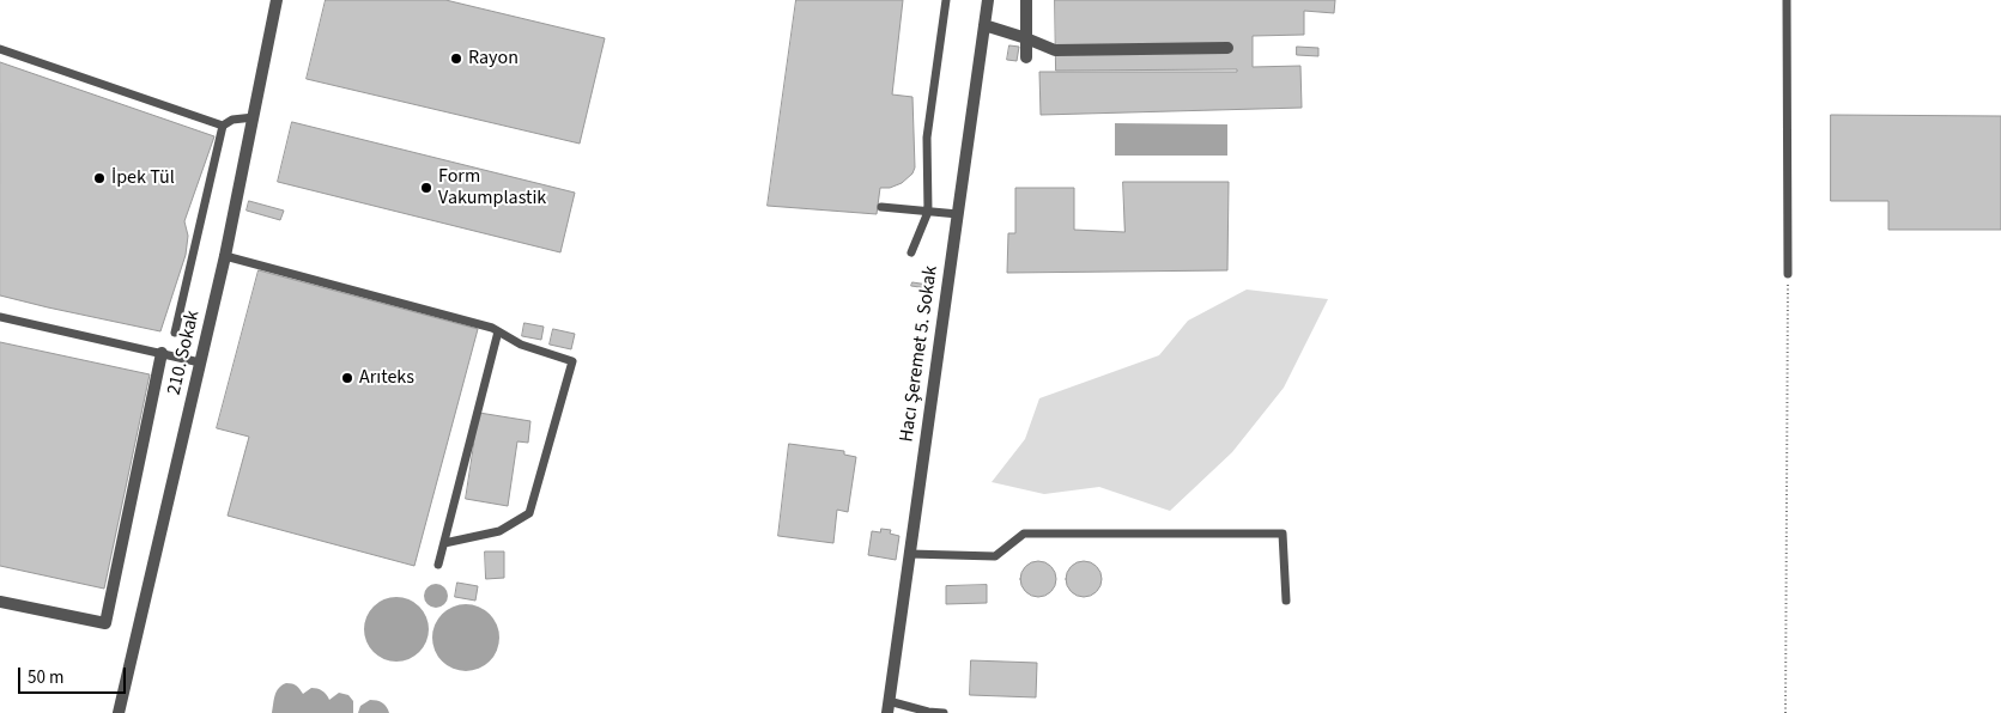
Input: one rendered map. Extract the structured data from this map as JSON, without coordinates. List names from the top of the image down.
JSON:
{
  "streets": {
    "street": ["210. Sokak", "Hacı Şeremet 5. Sokak"]
  },
  "places": [
    "Rayon",
    "İpek Tül",
    "Form Vakumplastik",
    "Arıteks"
  ],
  "scale_bar": "50 m"
}
